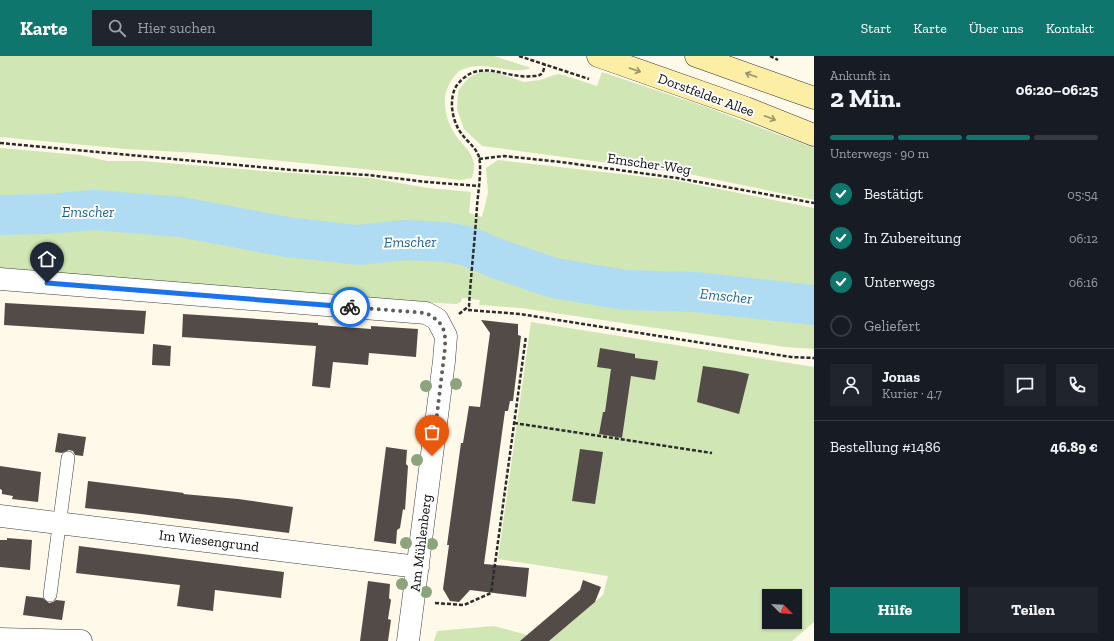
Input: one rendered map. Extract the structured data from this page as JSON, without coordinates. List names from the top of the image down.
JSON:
{
  "streets": {
    "main road": ["Dorstfelder Allee"],
    "street": ["Im Wiesengrund", "Am Mühlenberg"],
    "path": ["Emscher-Weg"]
  },
  "crossings": [
    ["Im Wiesengrund", "Am Mühlenberg"]
  ],
  "water": ["Emscher"],
  "north": "bottom right",
  "page": {
    "header": "Karte",
    "search": "Hier suchen",
    "nav": [
      "Start",
      "Karte",
      "Über uns",
      "Kontakt"
    ],
    "heading": ["2 Min.", "Ankunft in", "06:20–06:25"],
    "panel": [
      "Jonas",
      "Kurier · 4.7",
      "Bestellung #1486",
      "46.89 €"
    ],
    "bar": "Unterwegs · 90 m",
    "list": [
      ["Bestätigt", "05:54"],
      ["In Zubereitung", "06:12"],
      ["Unterwegs", "06:16"],
      "Geliefert"
    ],
    "buttons": ["Hilfe", "Teilen"]
  }
}
